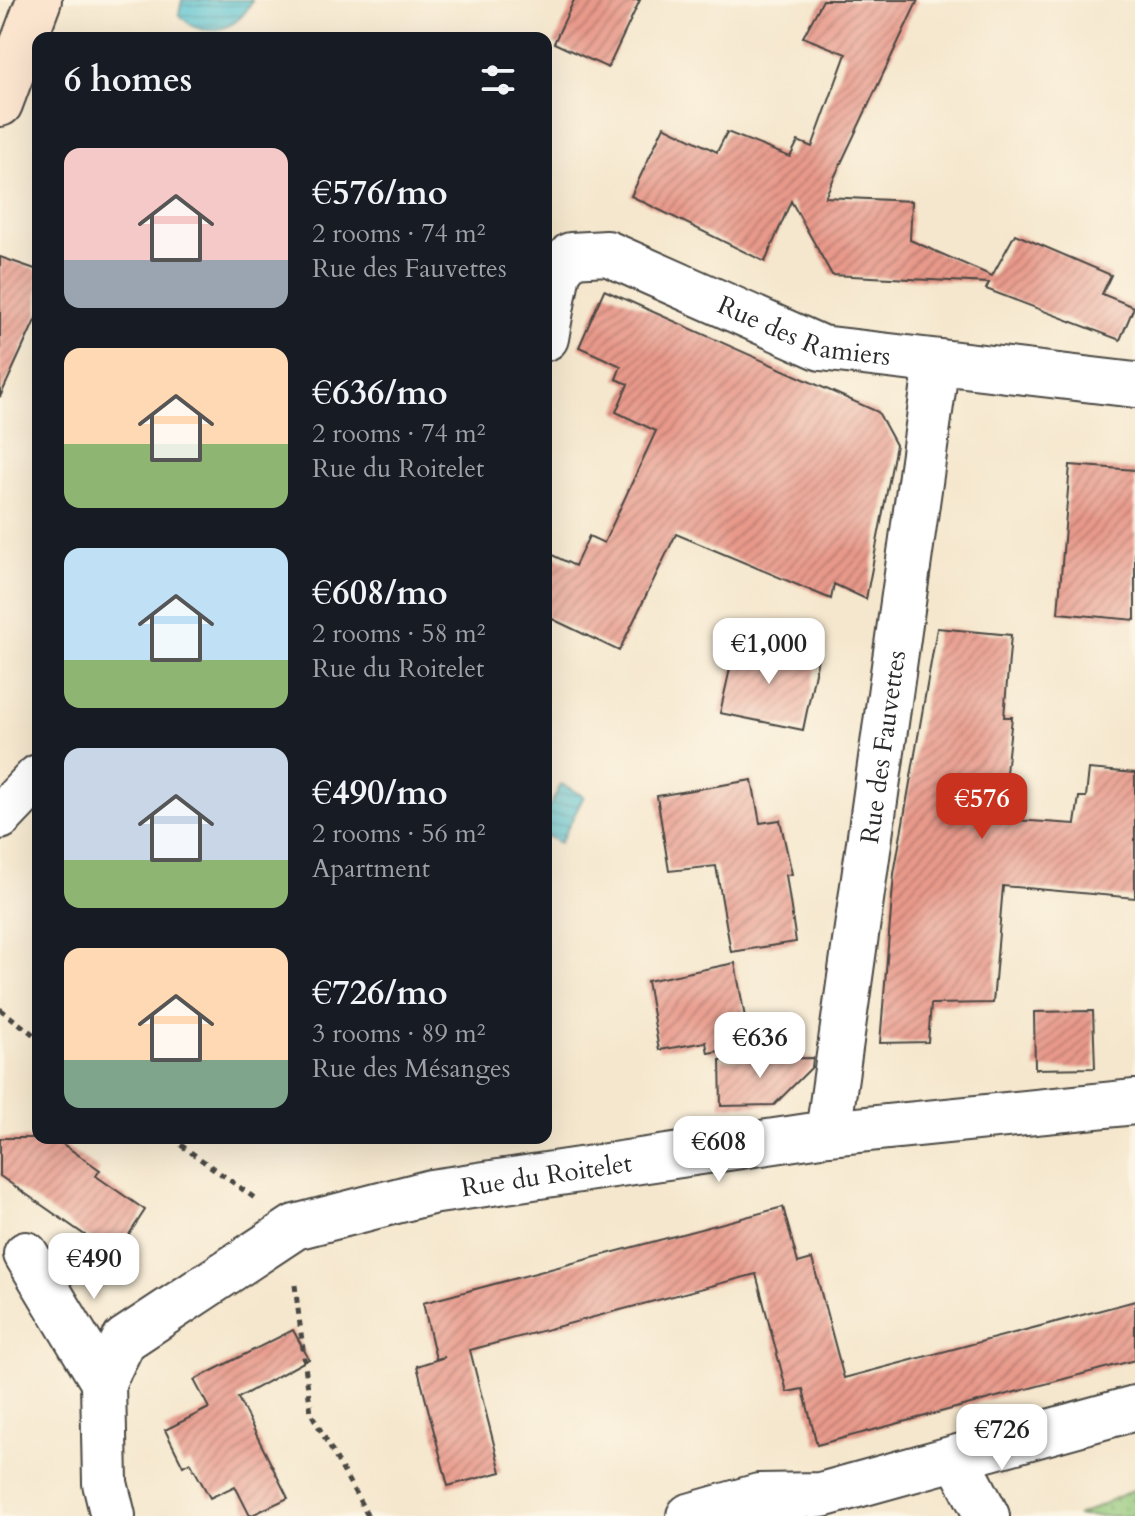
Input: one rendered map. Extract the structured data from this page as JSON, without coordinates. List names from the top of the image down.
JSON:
{
  "streets": {
    "street": ["Rue des Ramiers", "Rue des Fauvettes", "Rue du Roitelet"]
  },
  "crossings": [
    ["Rue des Ramiers", "Rue des Fauvettes"],
    ["Rue des Fauvettes", "Rue du Roitelet"]
  ],
  "page": {
    "heading": "6 homes",
    "list": [
      {
        "name": "€576/mo",
        "note": "2 rooms · 74 m² · Rue des Fauvettes"
      },
      {
        "name": "€636/mo",
        "note": "2 rooms · 74 m² · Rue du Roitelet"
      },
      {
        "name": "€608/mo",
        "note": "2 rooms · 58 m² · Rue du Roitelet"
      },
      {
        "name": "€490/mo",
        "note": "2 rooms · 56 m² · Apartment"
      },
      {
        "name": "€726/mo",
        "note": "3 rooms · 89 m² · Rue des Mésanges"
      }
    ],
    "price": [
      "€1,000",
      "€576",
      "€636",
      "€608",
      "€490",
      "€726"
    ]
  }
}
